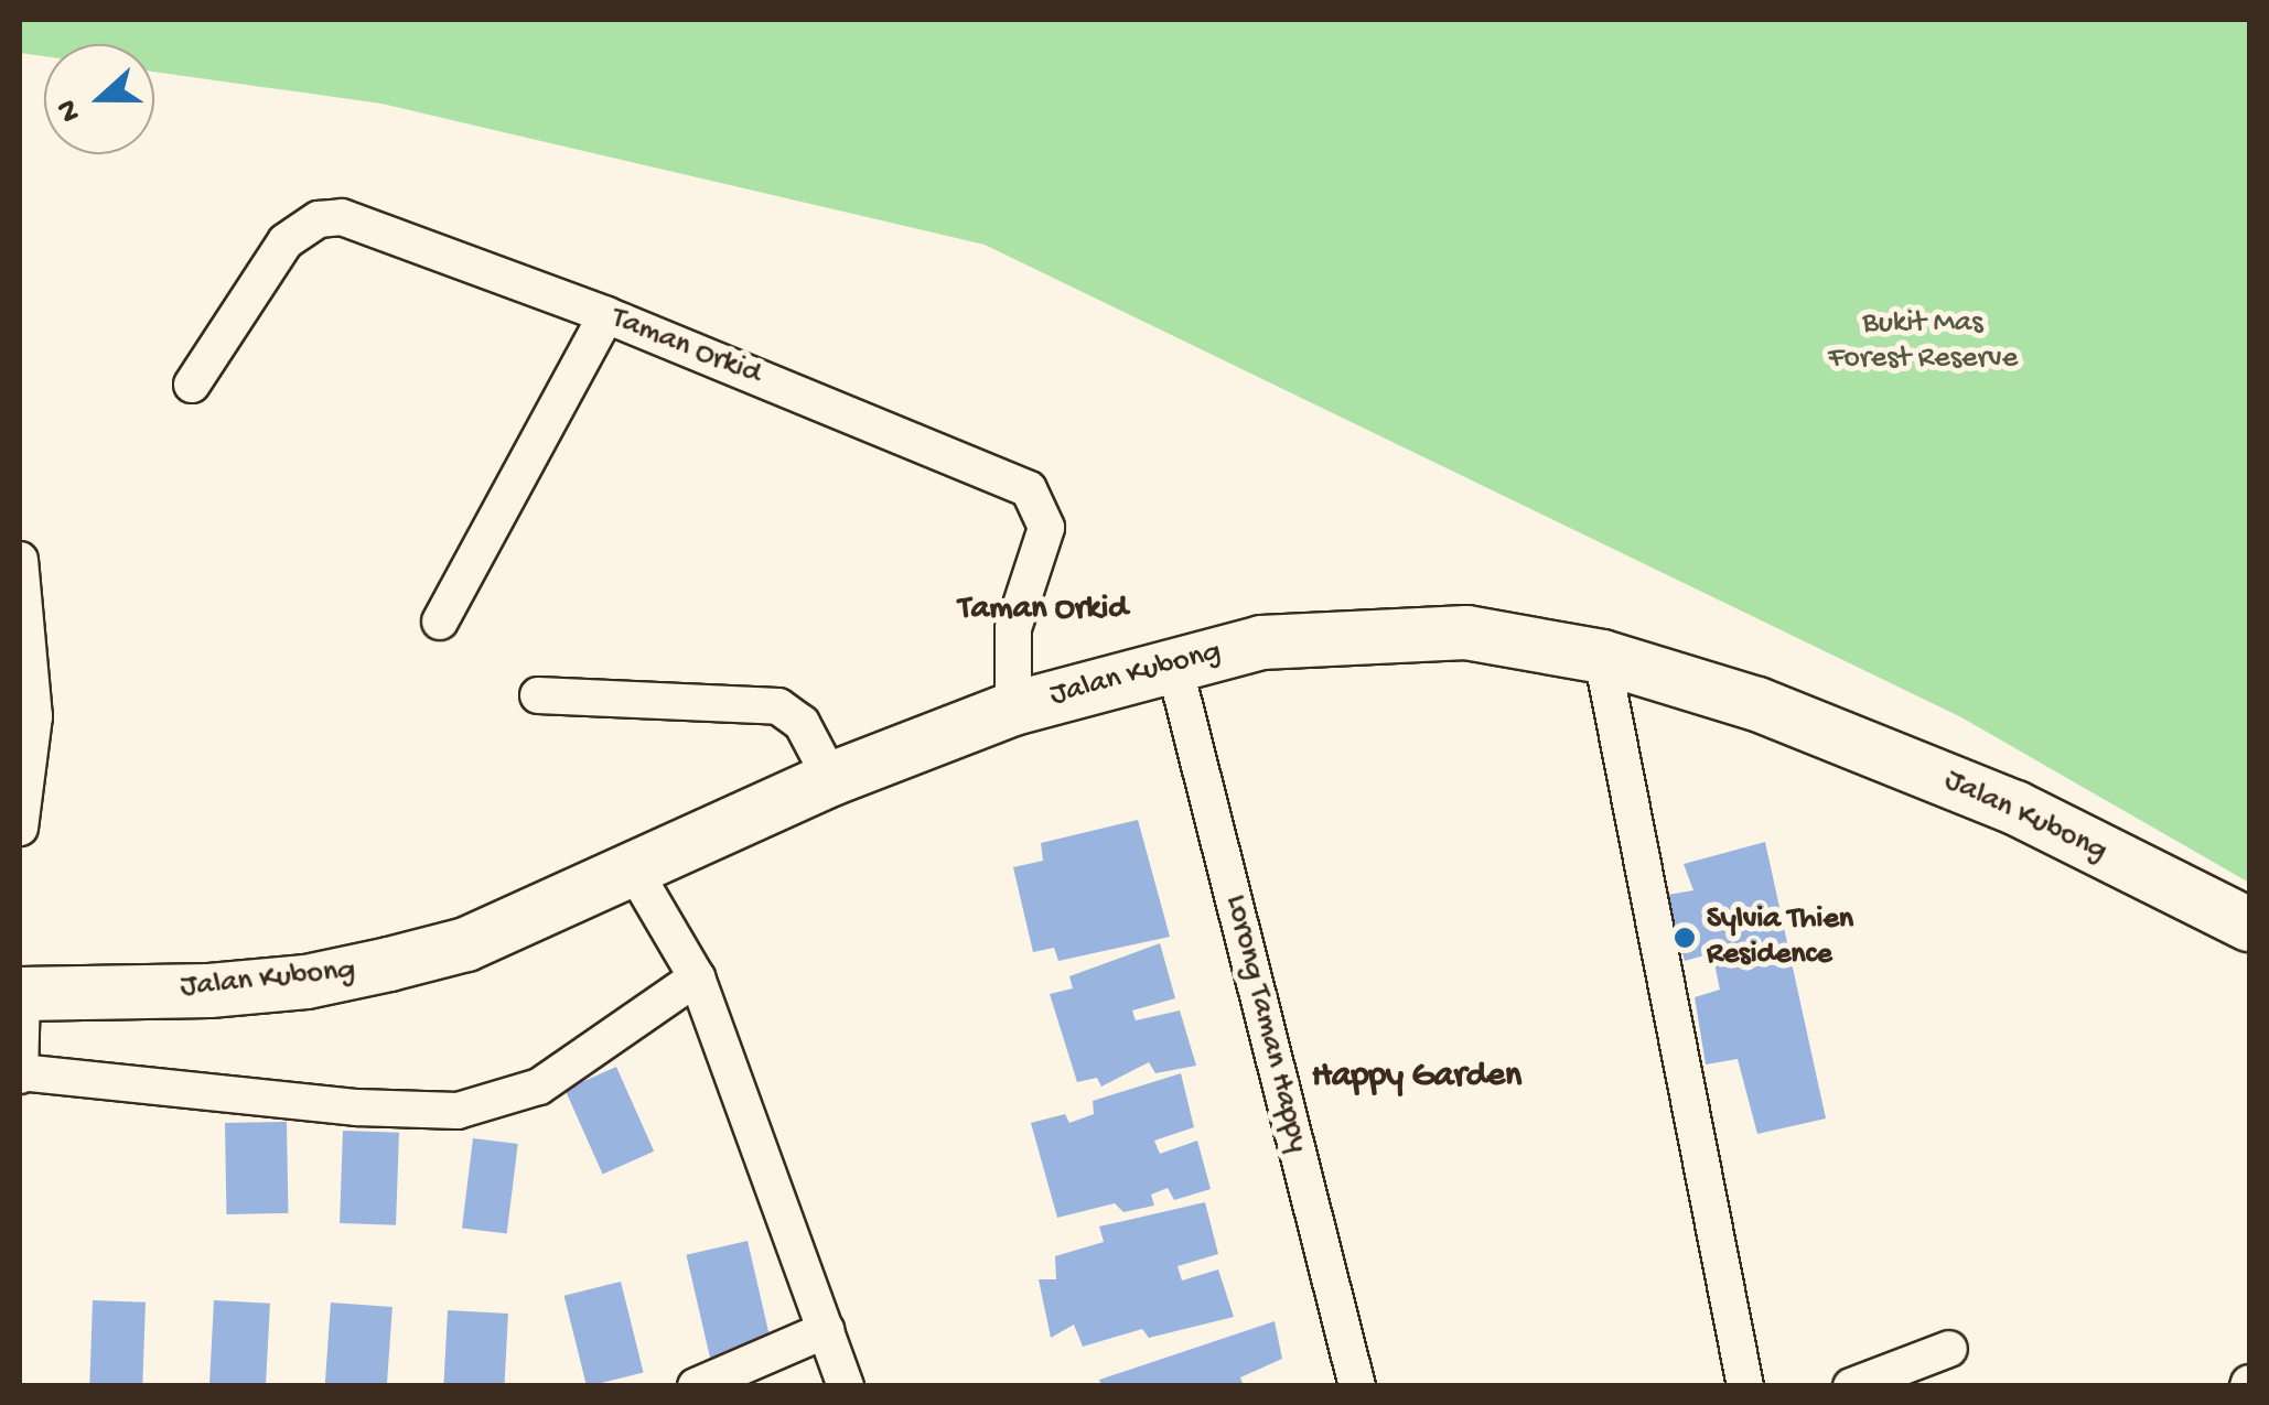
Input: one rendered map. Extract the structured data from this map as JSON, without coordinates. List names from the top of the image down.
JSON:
{
  "streets": {
    "highway": ["Jalan Kubong"],
    "street": ["Taman Orkid", "Lorong Taman Happy"]
  },
  "crossings": [
    ["Taman Orkid", "Jalan Kubong"],
    ["Jalan Kubong", "Lorong Taman Happy"]
  ],
  "districts": ["Taman Orkid", "Happy Garden"],
  "parks": ["Bukit Mas Forest Reserve"],
  "places": ["Sylvia Thien Residence"],
  "north": "left"
}
